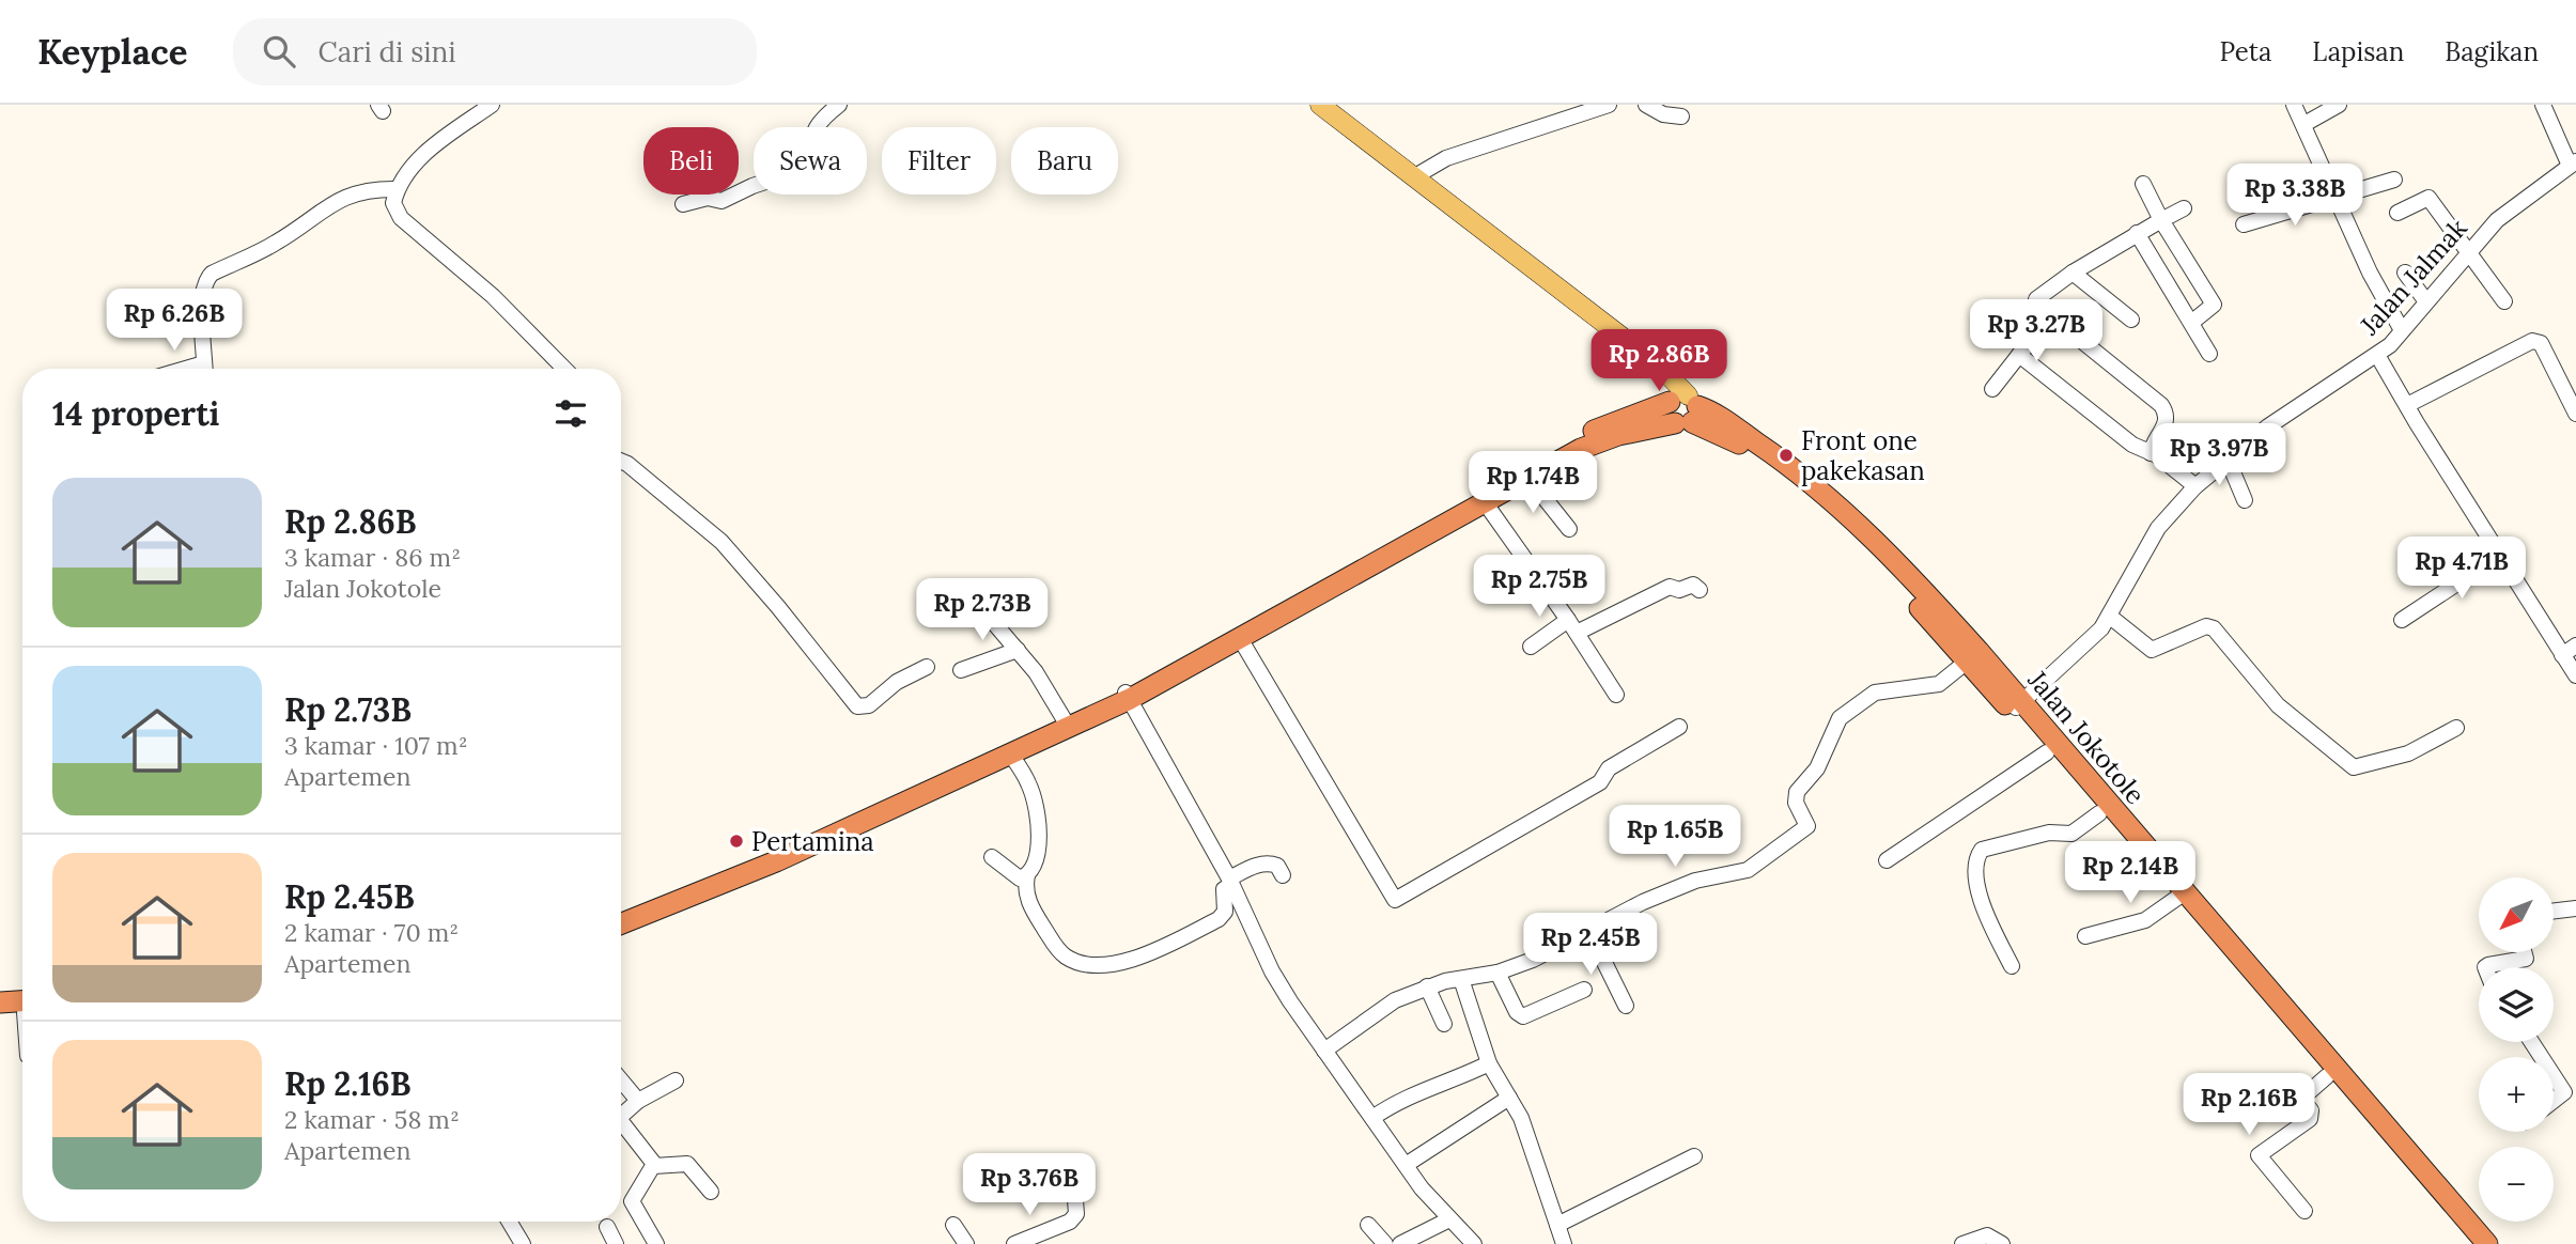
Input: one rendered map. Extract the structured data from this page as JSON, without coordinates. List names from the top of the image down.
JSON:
{
  "streets": {
    "highway": ["Jalan Jokotole"],
    "street": ["Jalan Jalmak"]
  },
  "crossings": [
    ["Jalan Jalmak", "Jalan Jokotole"]
  ],
  "places": ["Front one pakekasan", "Pertamina"],
  "north": "bottom left",
  "page": {
    "header": "Keyplace",
    "search": "Cari di sini",
    "nav": ["Peta", "Lapisan", "Bagikan"],
    "chip": [
      "Beli",
      "Sewa",
      "Filter",
      "Baru"
    ],
    "price": [
      "Rp 3.38B",
      "Rp 6.26B",
      "Rp 3.27B",
      "Rp 2.86B",
      "Rp 3.97B",
      "Rp 1.74B",
      "Rp 4.71B",
      "Rp 2.75B",
      "Rp 2.73B",
      "Rp 1.65B",
      "Rp 2.14B",
      "Rp 2.45B",
      "Rp 2.16B",
      "Rp 3.76B"
    ],
    "heading": "14 properti",
    "list": [
      {
        "name": "Rp 2.86B",
        "note": "3 kamar · 86 m² · Jalan Jokotole"
      },
      {
        "name": "Rp 2.73B",
        "note": "3 kamar · 107 m² · Apartemen"
      },
      {
        "name": "Rp 2.45B",
        "note": "2 kamar · 70 m² · Apartemen"
      },
      {
        "name": "Rp 2.16B",
        "note": "2 kamar · 58 m² · Apartemen"
      }
    ],
    "map_buttons": ["+", "−"]
  }
}
